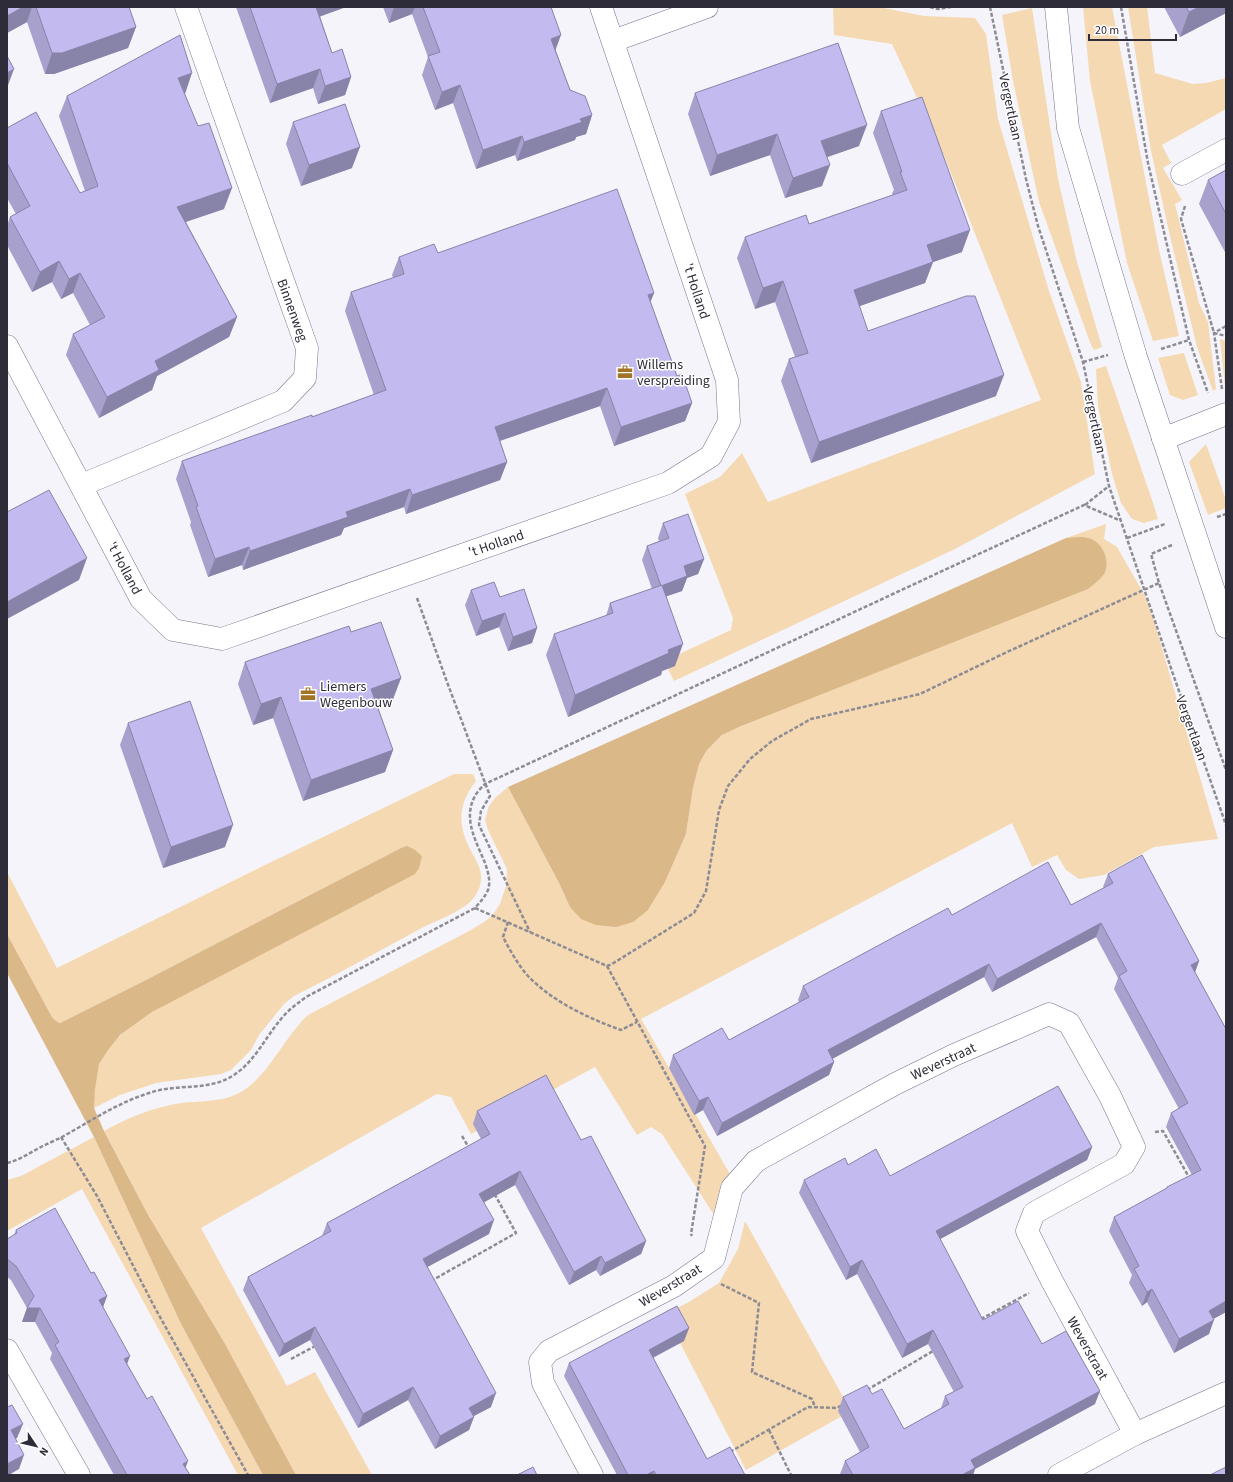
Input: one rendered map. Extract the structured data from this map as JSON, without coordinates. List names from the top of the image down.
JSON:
{
  "streets": {
    "street": ["'t Holland", "Binnenweg", "Weverstraat"],
    "path": ["Vergertlaan"]
  },
  "crossings": [
    ["'t Holland", "Binnenweg"]
  ],
  "places": {
    "office": ["Willems verspreiding", "Liemers Wegenbouw"]
  },
  "scale_bar": "20 m",
  "north": "bottom right"
}
